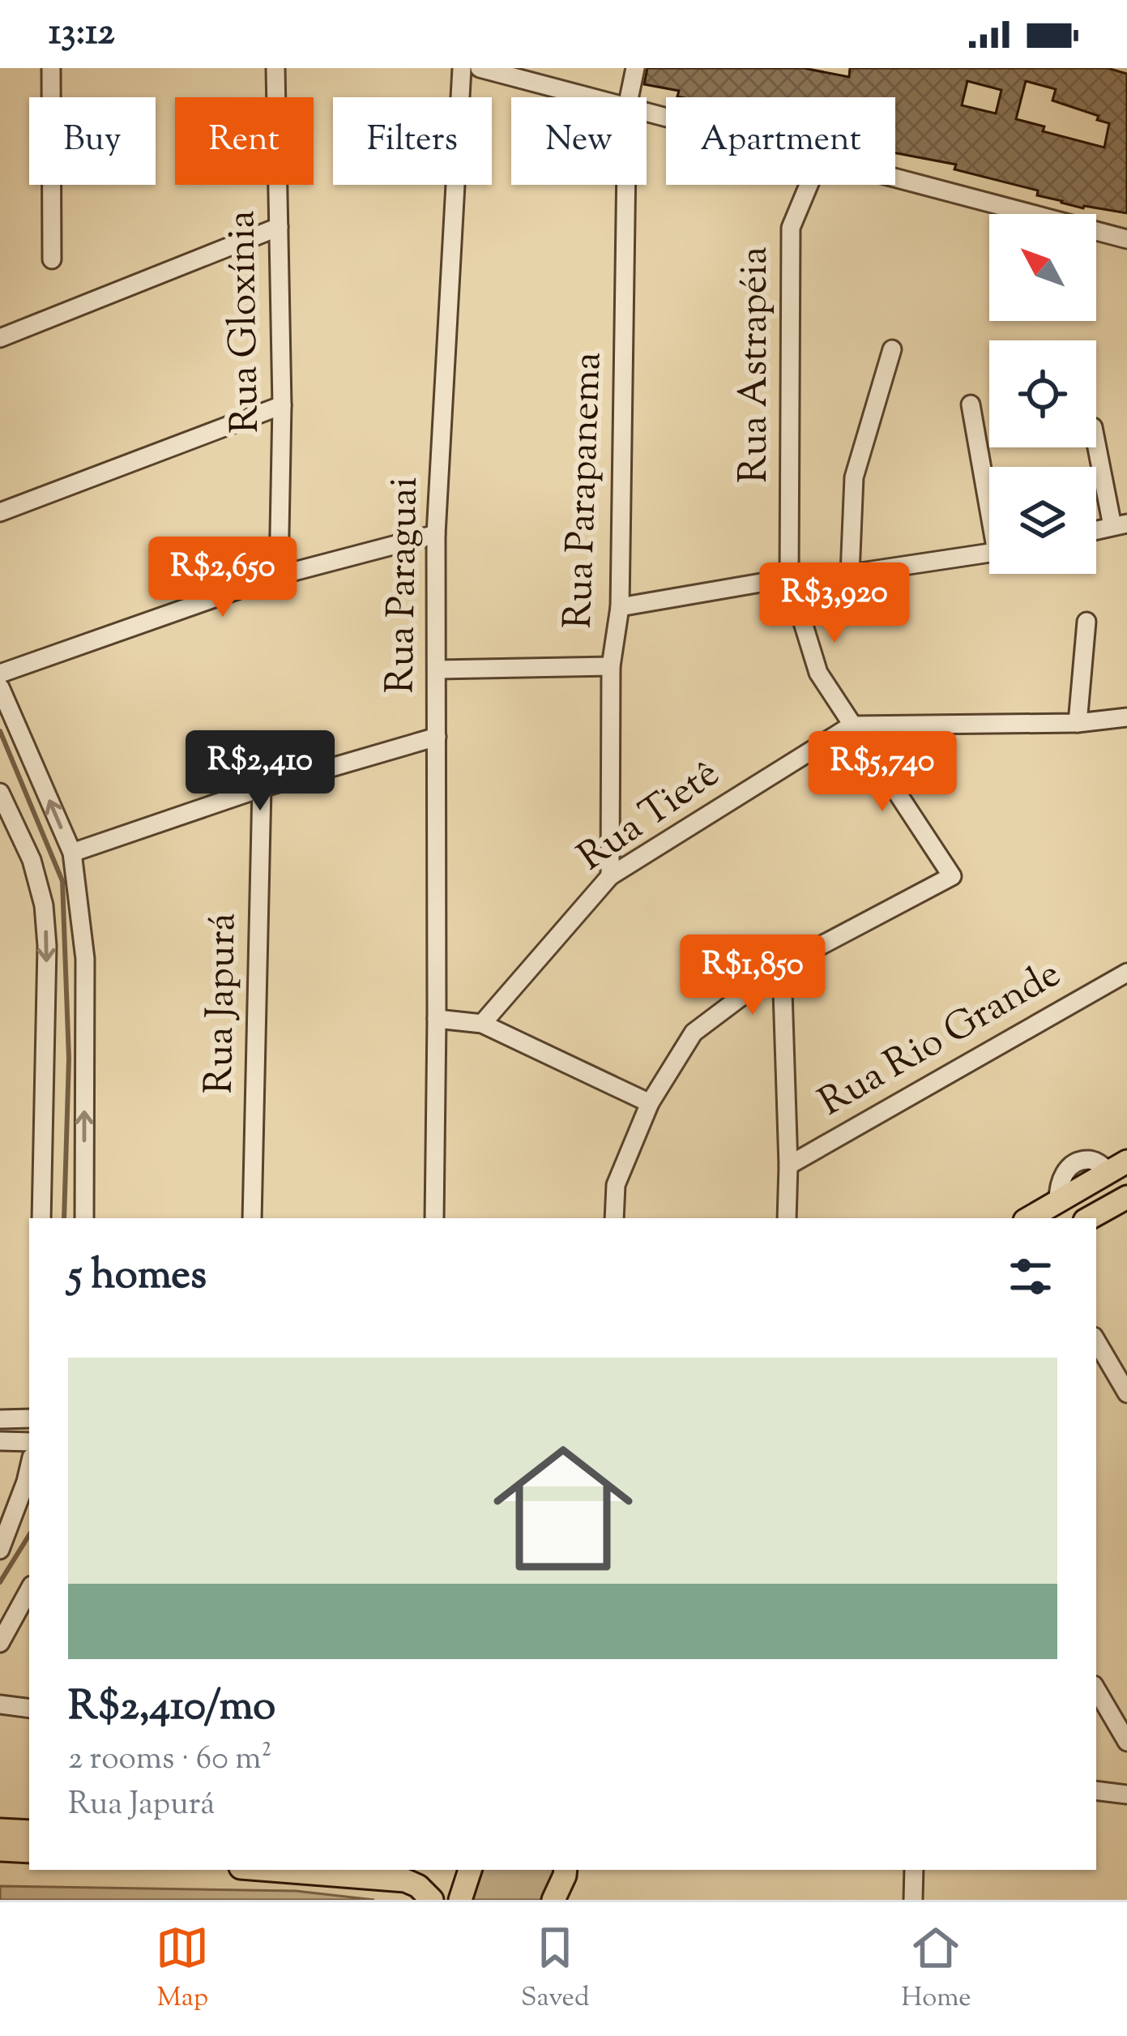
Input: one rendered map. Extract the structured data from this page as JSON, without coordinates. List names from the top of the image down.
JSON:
{
  "streets": {
    "street": [
      "Rua Gloxínia",
      "Rua Astrapéia",
      "Rua Parapanema",
      "Rua Paraguai",
      "Rua Tietê",
      "Rua Japurá",
      "Rua Rio Grande"
    ]
  },
  "crossings": [
    ["Rua Astrapéia", "Rua Tietê"],
    ["Rua Parapanema", "Rua Tietê"]
  ],
  "north": "top left",
  "page": {
    "status": "13:12",
    "chip": [
      "Buy",
      "Rent",
      "Filters",
      "New",
      "Apartment"
    ],
    "price": [
      "R$2,650",
      "R$3,920",
      "R$2,410",
      "R$5,740",
      "R$1,850"
    ],
    "heading": "5 homes",
    "list": [
      {
        "name": "R$2,410/mo",
        "note": "2 rooms · 60 m² · Rua Japurá"
      }
    ],
    "tabs": ["Map", "Saved", "Home"]
  }
}
